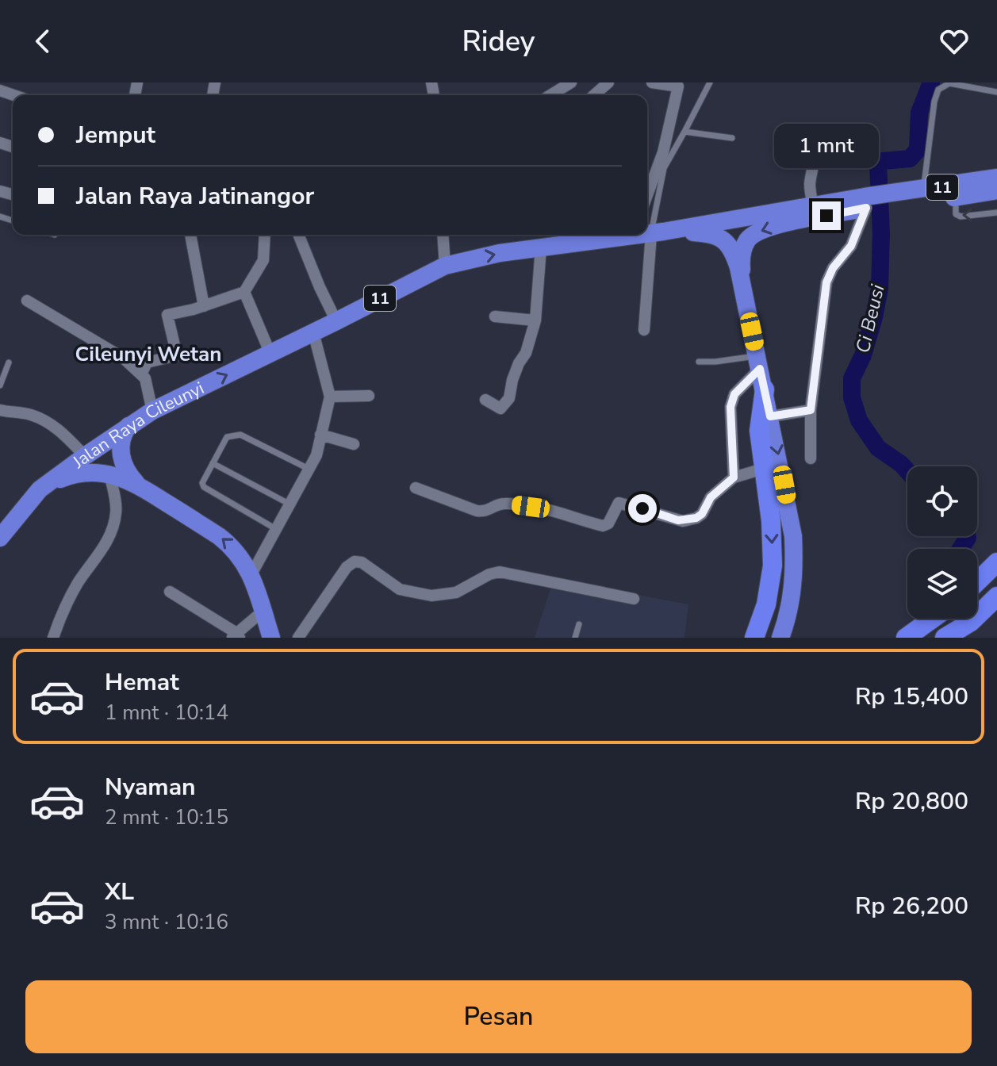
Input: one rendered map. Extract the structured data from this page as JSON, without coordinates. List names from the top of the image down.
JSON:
{
  "streets": {
    "highway": ["11", "Jalan Raya Cileunyi"]
  },
  "crossings": [
    ["11", "Jalan Raya Cileunyi"]
  ],
  "districts": ["Cileunyi Wetan"],
  "water": ["Ci Beusi"],
  "page": {
    "header": "Ridey",
    "banner": ["Jemput", "Jalan Raya Jatinangor"],
    "bubble": "1 mnt",
    "list": [
      {
        "name": "Hemat",
        "note": "1 mnt · 10:14",
        "value": "Rp 15,400"
      },
      {
        "name": "Nyaman",
        "note": "2 mnt · 10:15",
        "value": "Rp 20,800"
      },
      {
        "name": "XL",
        "note": "3 mnt · 10:16",
        "value": "Rp 26,200"
      }
    ],
    "buttons": "Pesan"
  }
}
